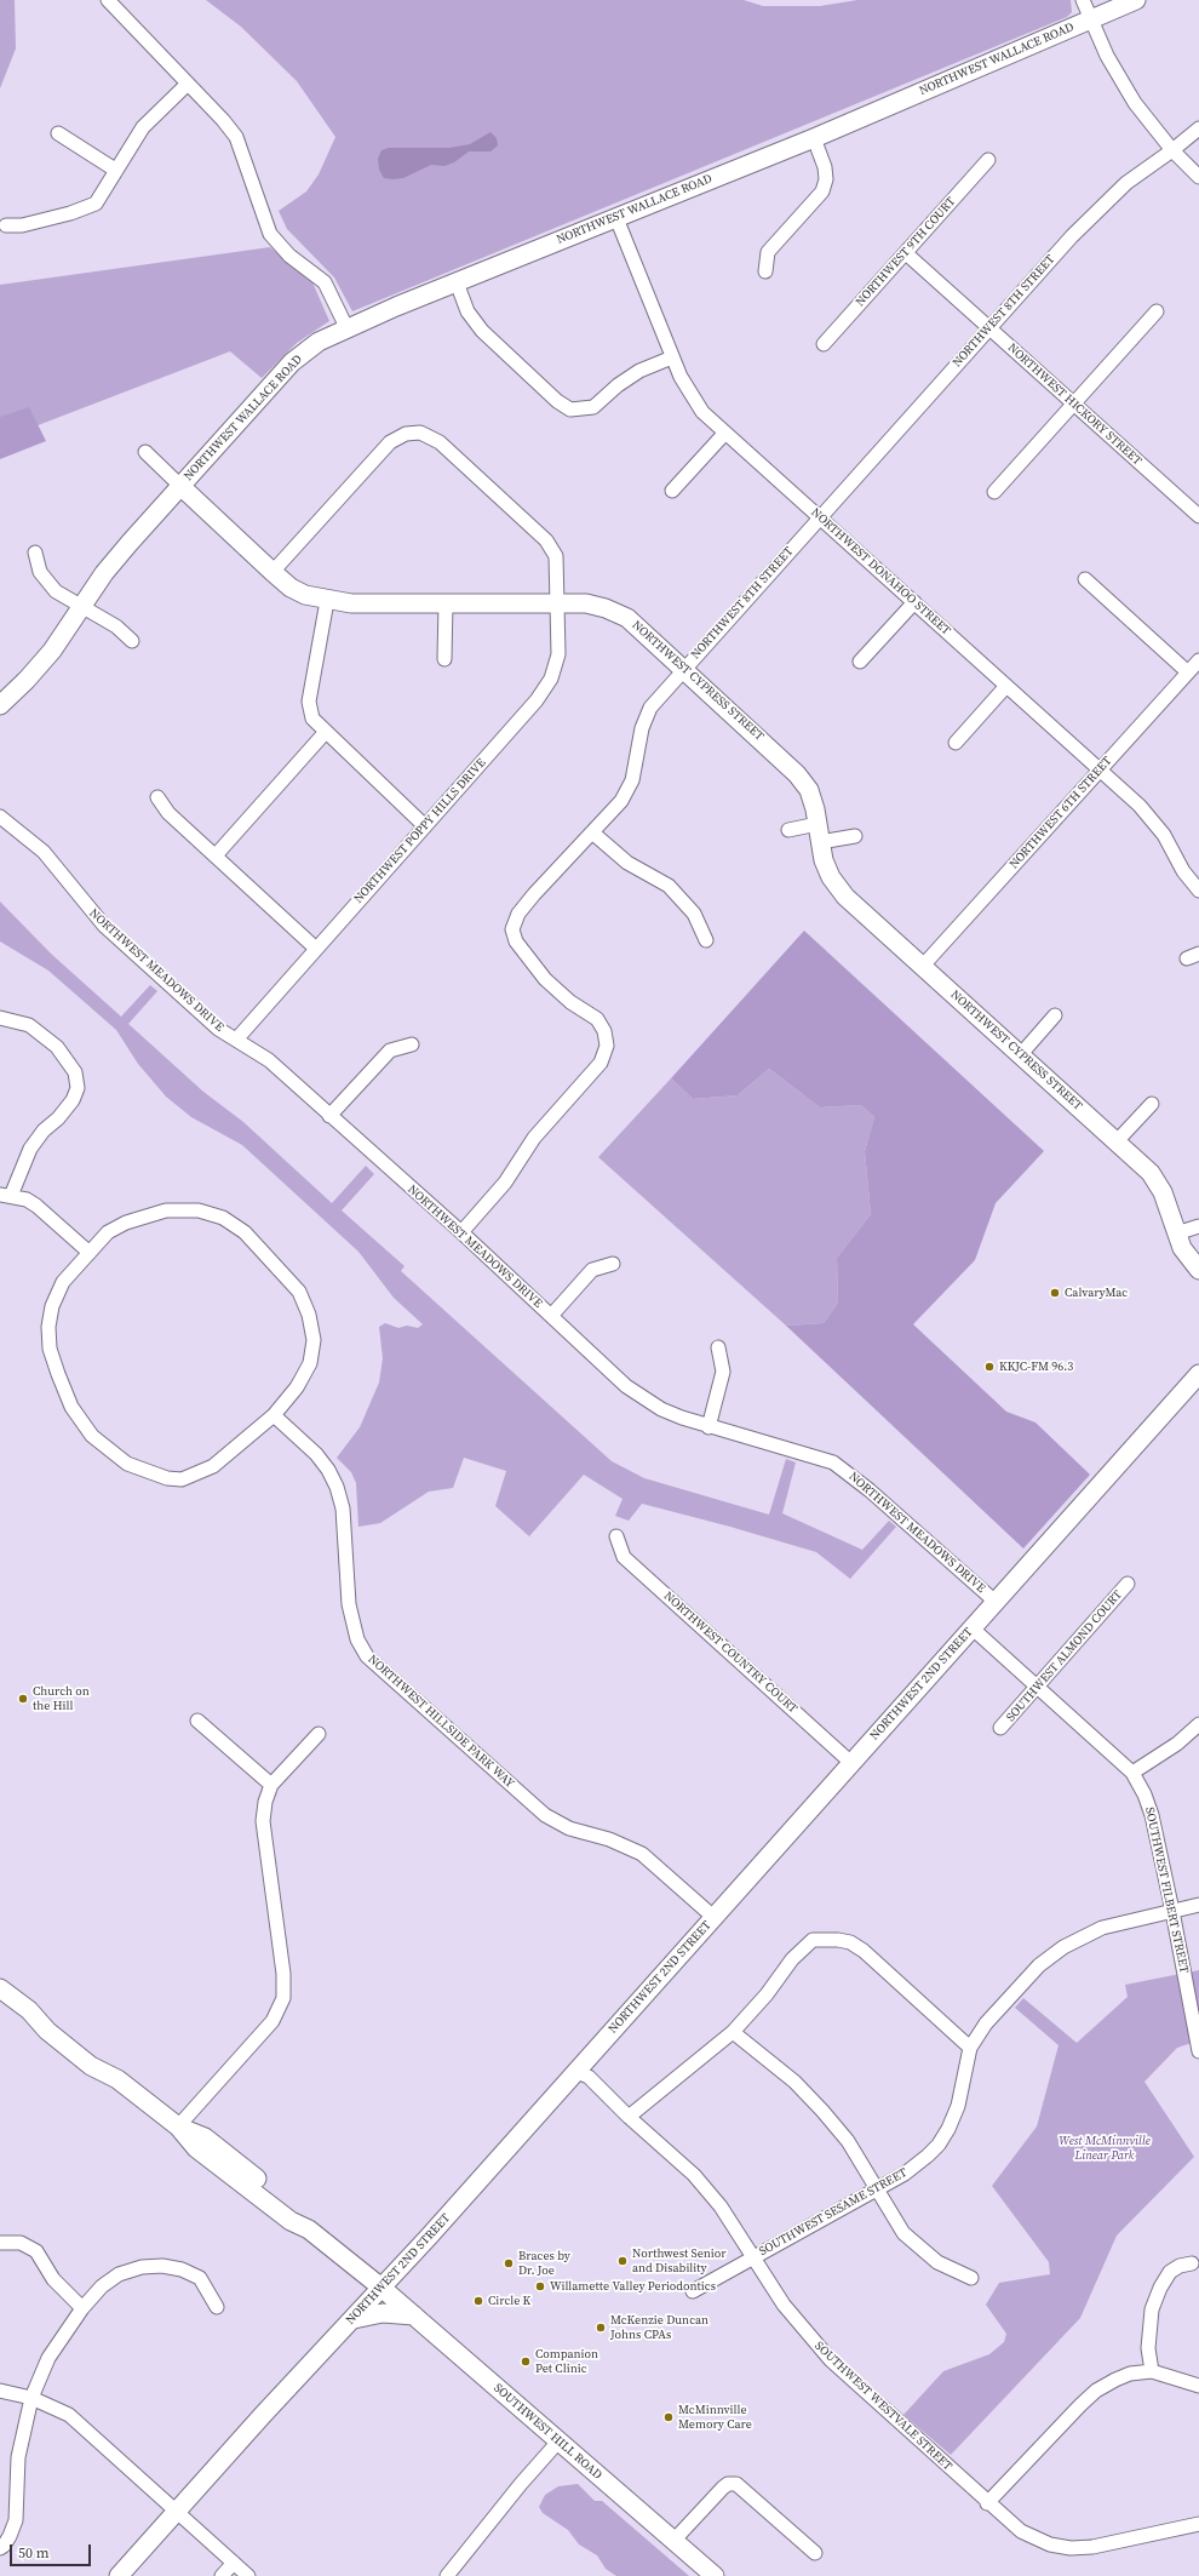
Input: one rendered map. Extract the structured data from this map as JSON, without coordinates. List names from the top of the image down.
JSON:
{
  "streets": {
    "street": [
      "NORTHWEST WALLACE ROAD",
      "NORTHWEST 9TH COURT",
      "NORTHWEST 8TH STREET",
      "NORTHWEST HICKORY STREET",
      "NORTHWEST DONAHOO STREET",
      "NORTHWEST CYPRESS STREET",
      "NORTHWEST 6TH STREET",
      "NORTHWEST POPPY HILLS DRIVE",
      "NORTHWEST MEADOWS DRIVE",
      "NORTHWEST COUNTRY COURT",
      "SOUTHWEST ALMOND COURT",
      "NORTHWEST 2ND STREET",
      "NORTHWEST HILLSIDE PARK WAY",
      "SOUTHWEST FILBERT STREET",
      "SOUTHWEST SESAME STREET",
      "SOUTHWEST WESTVALE STREET",
      "SOUTHWEST HILL ROAD"
    ]
  },
  "crossings": [
    ["NORTHWEST WALLACE ROAD", "NORTHWEST DONAHOO STREET"],
    ["NORTHWEST WALLACE ROAD", "NORTHWEST CYPRESS STREET"],
    ["NORTHWEST 9TH COURT", "NORTHWEST HICKORY STREET"],
    ["NORTHWEST 8TH STREET", "NORTHWEST HICKORY STREET"],
    ["NORTHWEST 8TH STREET", "NORTHWEST DONAHOO STREET"],
    ["NORTHWEST 8TH STREET", "NORTHWEST CYPRESS STREET"],
    ["NORTHWEST 8TH STREET", "NORTHWEST MEADOWS DRIVE"],
    ["NORTHWEST DONAHOO STREET", "NORTHWEST 6TH STREET"],
    ["NORTHWEST CYPRESS STREET", "NORTHWEST 6TH STREET"],
    ["NORTHWEST CYPRESS STREET", "NORTHWEST POPPY HILLS DRIVE"],
    ["NORTHWEST POPPY HILLS DRIVE", "NORTHWEST MEADOWS DRIVE"],
    ["NORTHWEST MEADOWS DRIVE", "NORTHWEST 2ND STREET"],
    ["NORTHWEST COUNTRY COURT", "NORTHWEST 2ND STREET"],
    ["SOUTHWEST ALMOND COURT", "SOUTHWEST FILBERT STREET"],
    ["NORTHWEST 2ND STREET", "NORTHWEST HILLSIDE PARK WAY"],
    ["NORTHWEST 2ND STREET", "SOUTHWEST FILBERT STREET"],
    ["NORTHWEST 2ND STREET", "SOUTHWEST WESTVALE STREET"],
    ["NORTHWEST 2ND STREET", "SOUTHWEST HILL ROAD"],
    ["SOUTHWEST FILBERT STREET", "SOUTHWEST SESAME STREET"],
    ["SOUTHWEST SESAME STREET", "SOUTHWEST WESTVALE STREET"]
  ],
  "parks": ["West McMinnville Linear Park"],
  "places": [
    "CalvaryMac",
    "KKJC-FM 96.3",
    "Church on the Hill",
    "Northwest Senior and Disability",
    "Braces by Dr. Joe",
    "Willamette Valley Periodontics",
    "Circle K",
    "McKenzie Duncan Johns CPAs",
    "Companion Pet Clinic",
    "McMinnville Memory Care"
  ],
  "scale_bar": "50 m"
}
